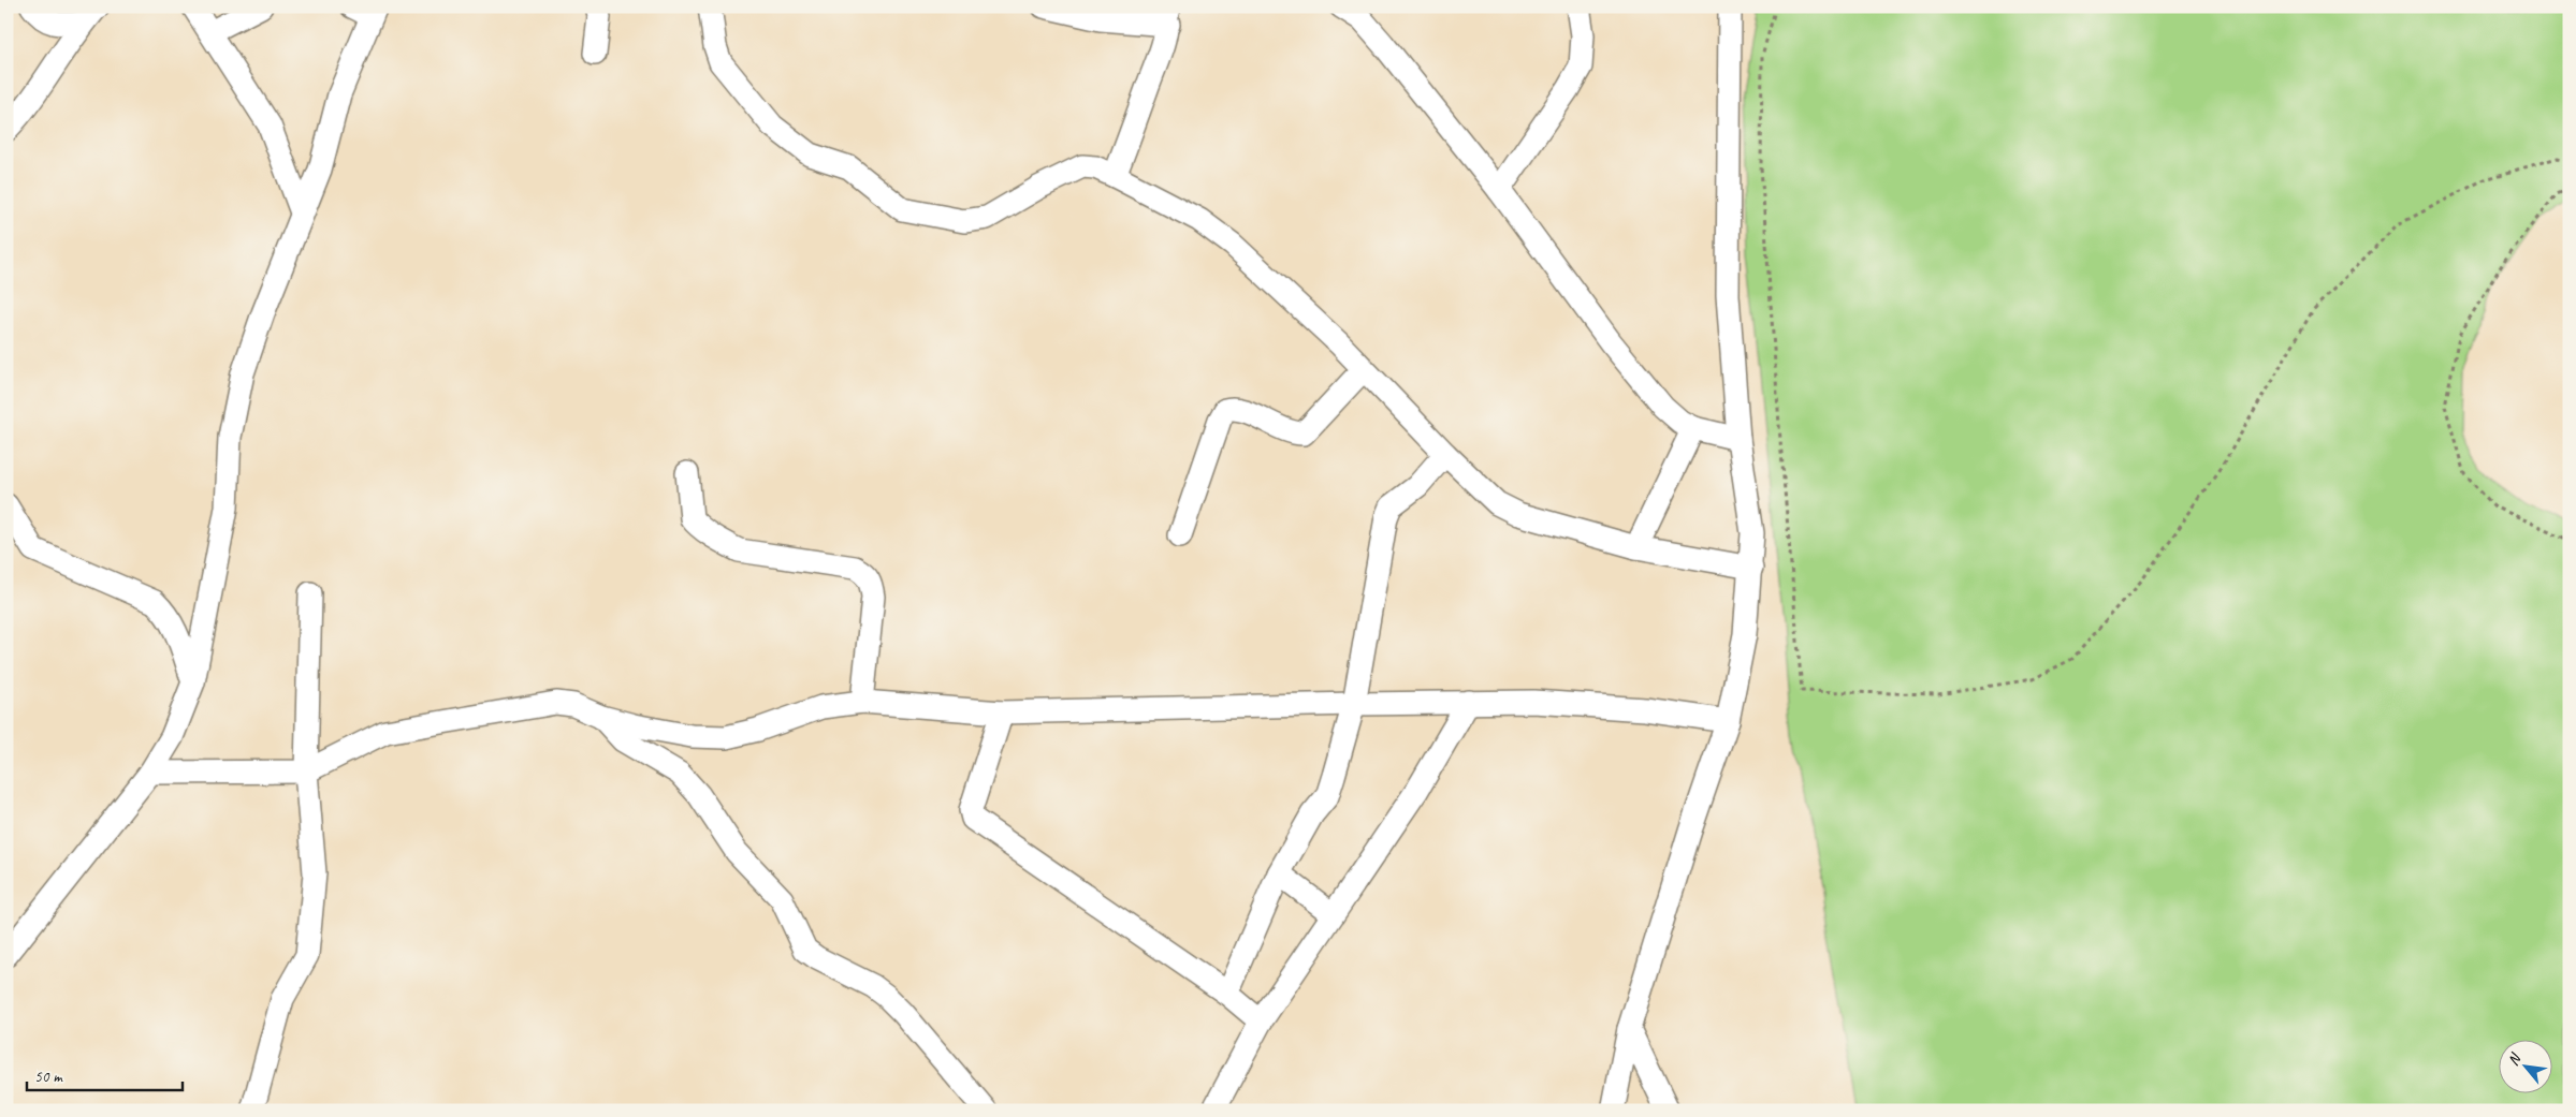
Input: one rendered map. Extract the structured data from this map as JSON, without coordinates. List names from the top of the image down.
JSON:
{
  "scale_bar": "50 m",
  "north": "top left"
}
